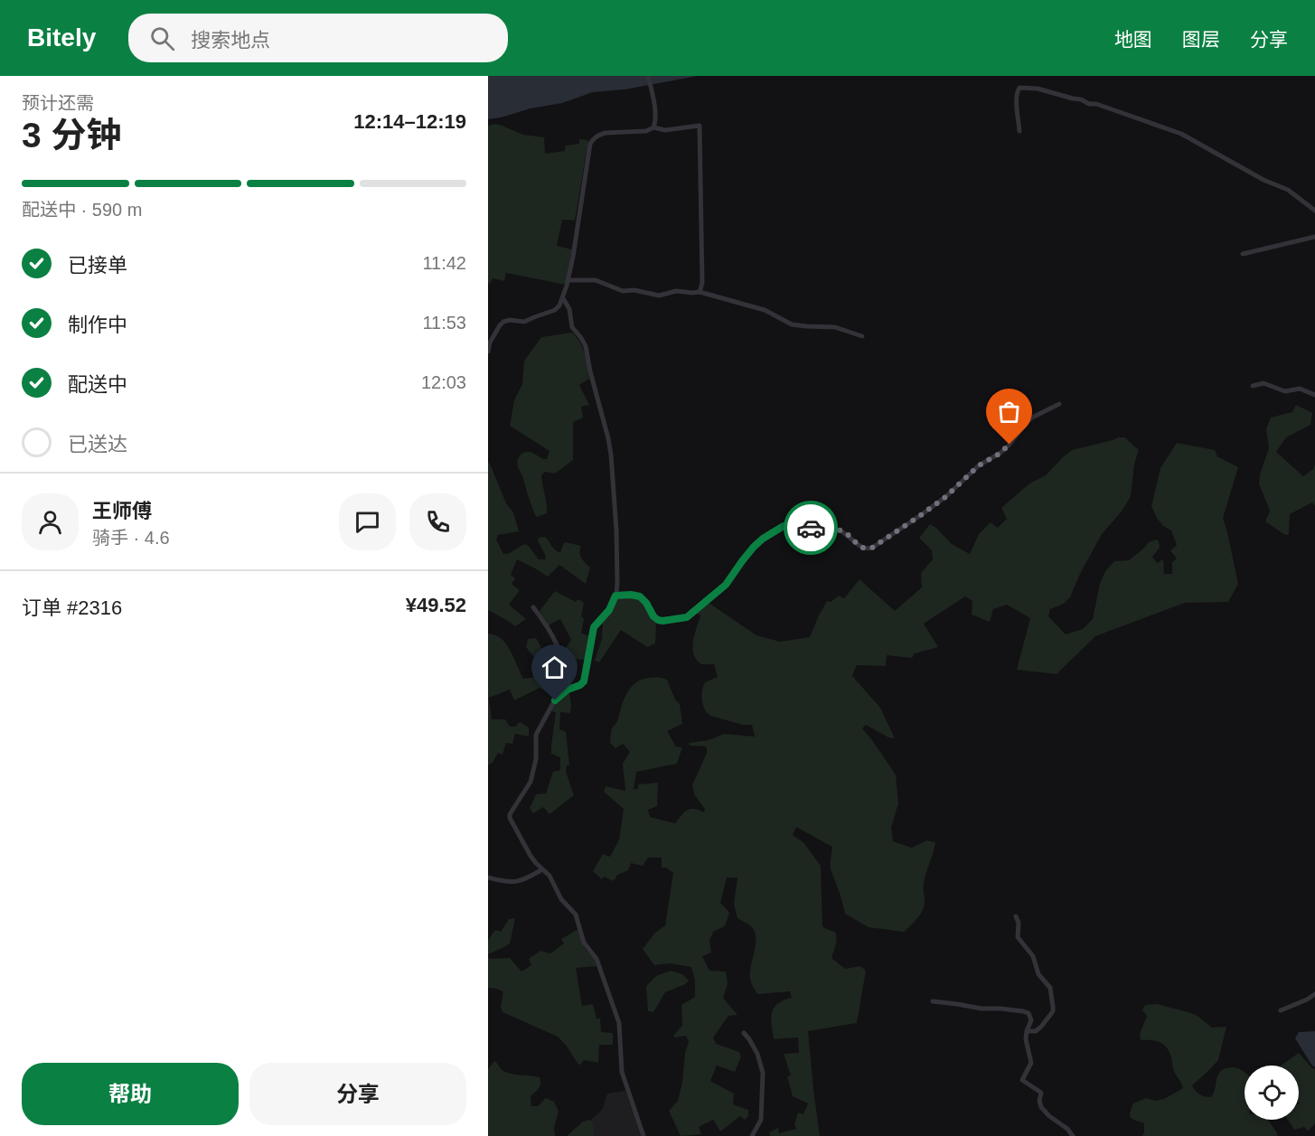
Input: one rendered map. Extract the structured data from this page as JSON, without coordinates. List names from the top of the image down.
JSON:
{
  "page": {
    "header": "Bitely",
    "search": "搜索地点",
    "nav": ["地图", "图层", "分享"],
    "heading": ["3 分钟", "预计还需", "12:14–12:19"],
    "panel": [
      "王师傅",
      "骑手 · 4.6",
      "订单 #2316",
      "¥49.52"
    ],
    "bar": "配送中 · 590 m",
    "list": [
      ["已接单", "11:42"],
      ["制作中", "11:53"],
      ["配送中", "12:03"],
      "已送达"
    ],
    "buttons": ["帮助", "分享"]
  }
}
